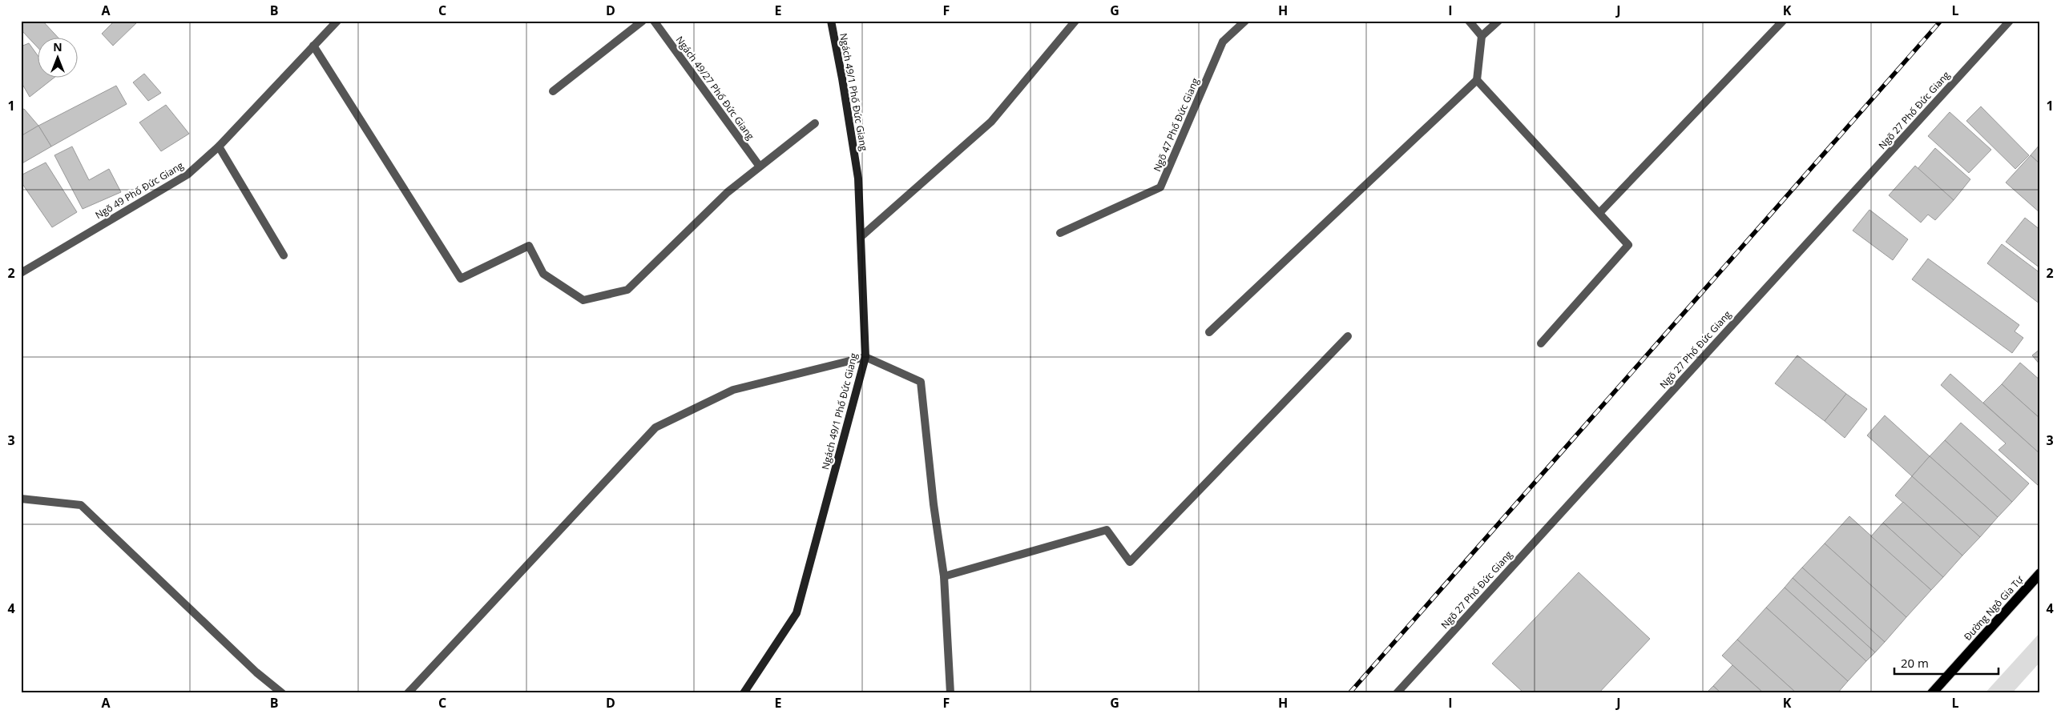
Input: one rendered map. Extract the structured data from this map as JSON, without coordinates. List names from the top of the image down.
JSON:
{
  "streets": {
    "main road": ["Đường Ngô Gia Tự"],
    "street": [
      "Ngách 49/27 Phố Đức Giang",
      "Ngách 49/1 Phố Đức Giang",
      "Ngõ 27 Phố Đức Giang",
      "Ngõ 47 Phố Đức Giang",
      "Ngõ 49 Phố Đức Giang"
    ]
  },
  "scale_bar": "20 m",
  "north": "top",
  "grid": {
    "columns": [
      "A",
      "B",
      "C",
      "D",
      "E",
      "F",
      "G",
      "H",
      "I",
      "J",
      "K",
      "L"
    ],
    "rows": [
      "1",
      "2",
      "3",
      "4"
    ]
  }
}
